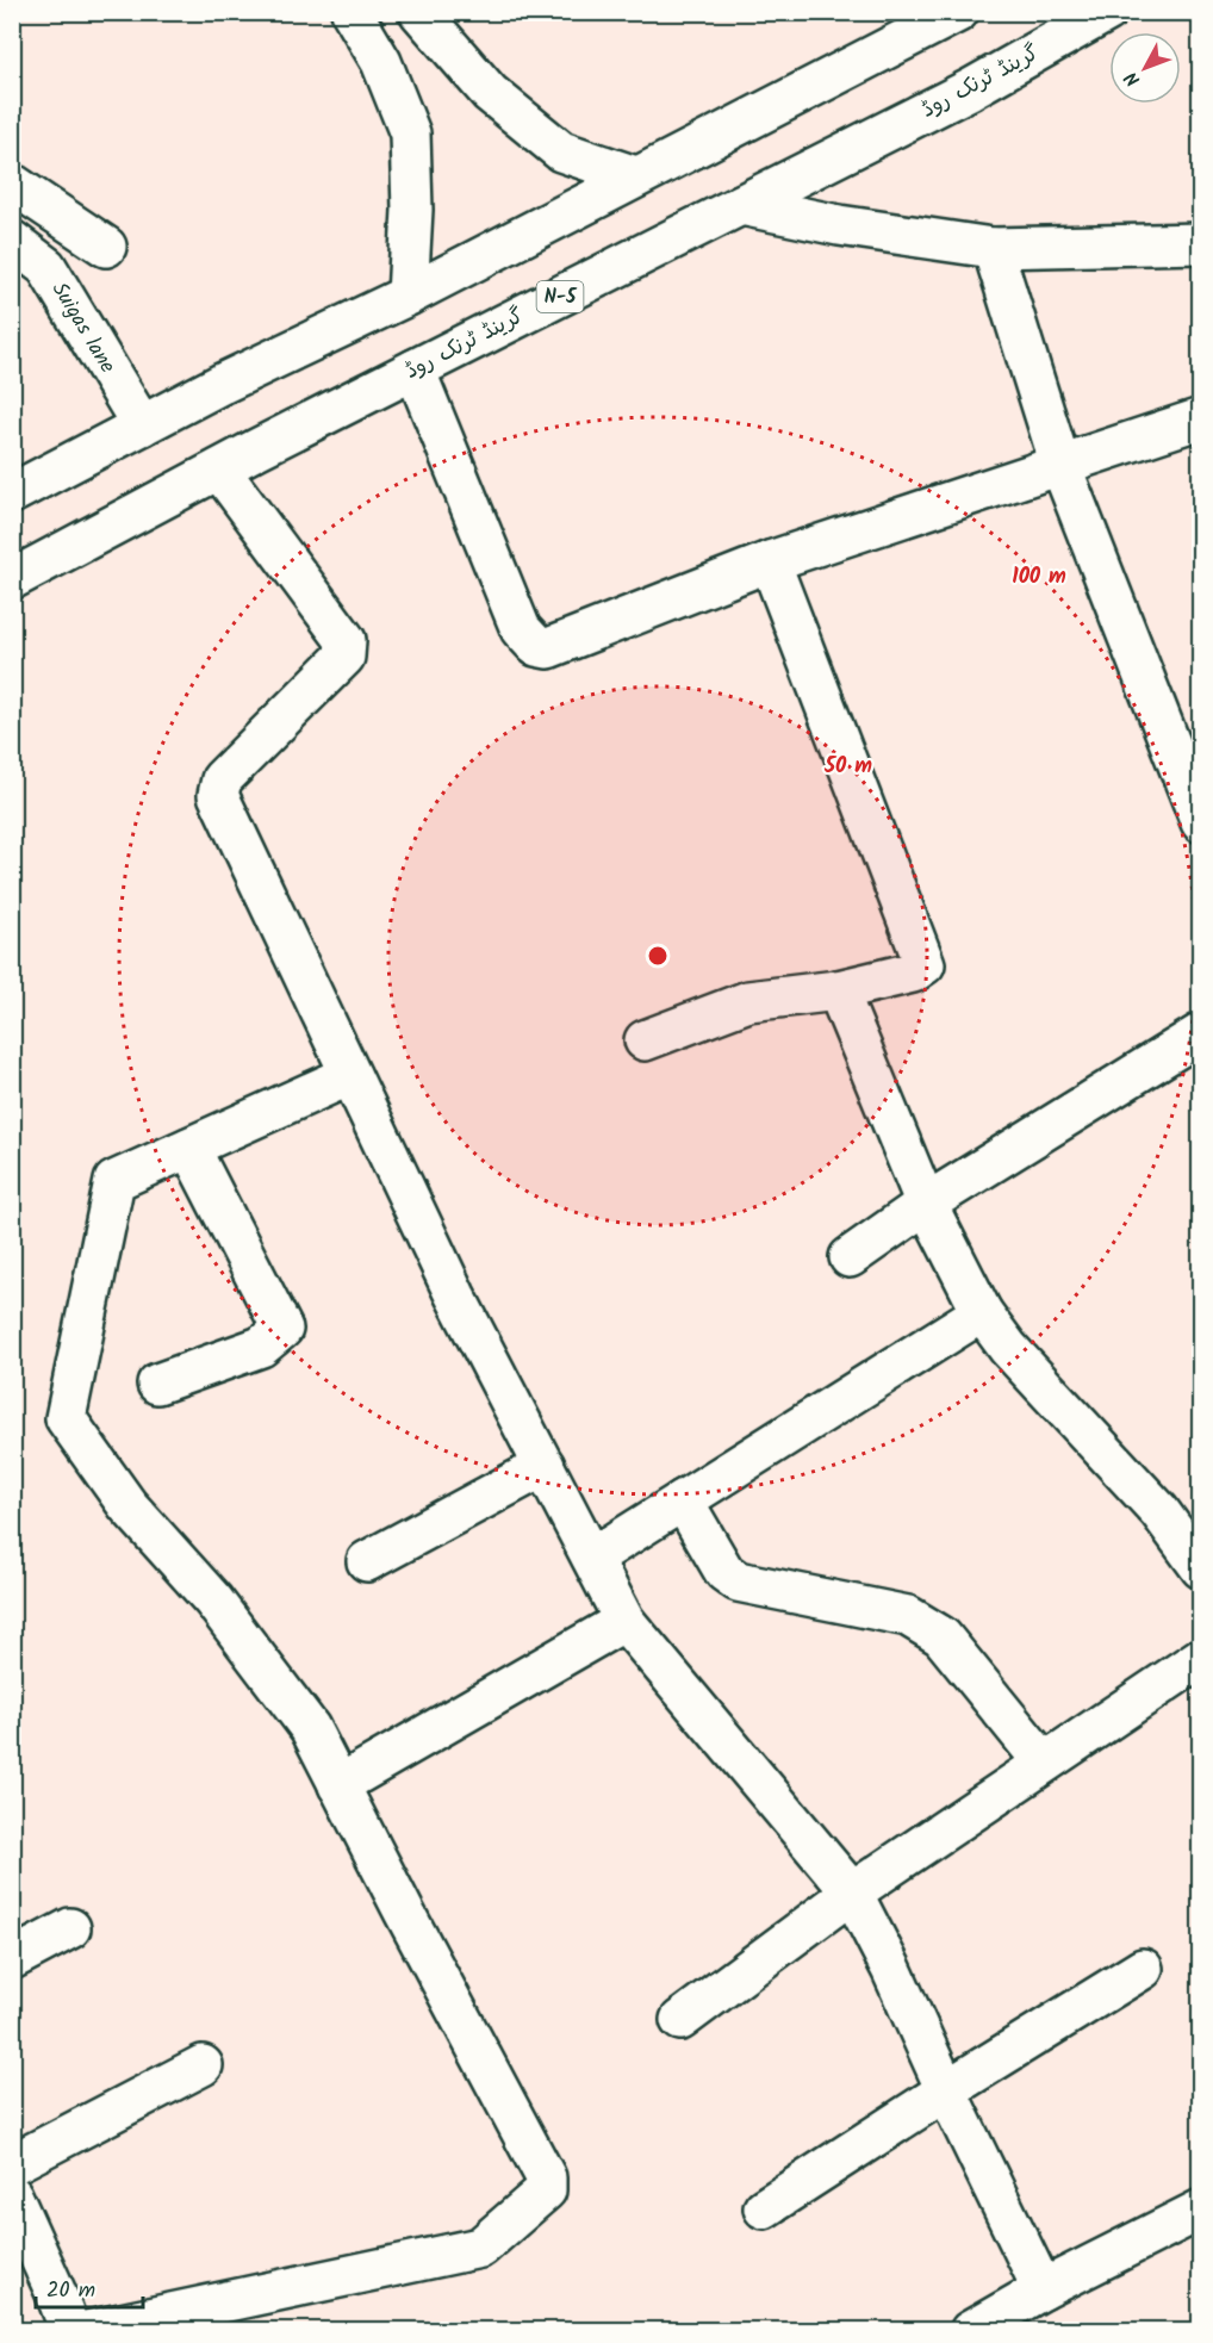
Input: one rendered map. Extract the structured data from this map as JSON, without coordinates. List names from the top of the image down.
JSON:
{
  "streets": {
    "main road": ["گرینڈ ٹرنک روڈ", "N-5", "Suigas lane"]
  },
  "scale_bar": "20 m",
  "north": "bottom left",
  "rings": ["100 m", "50 m"]
}
